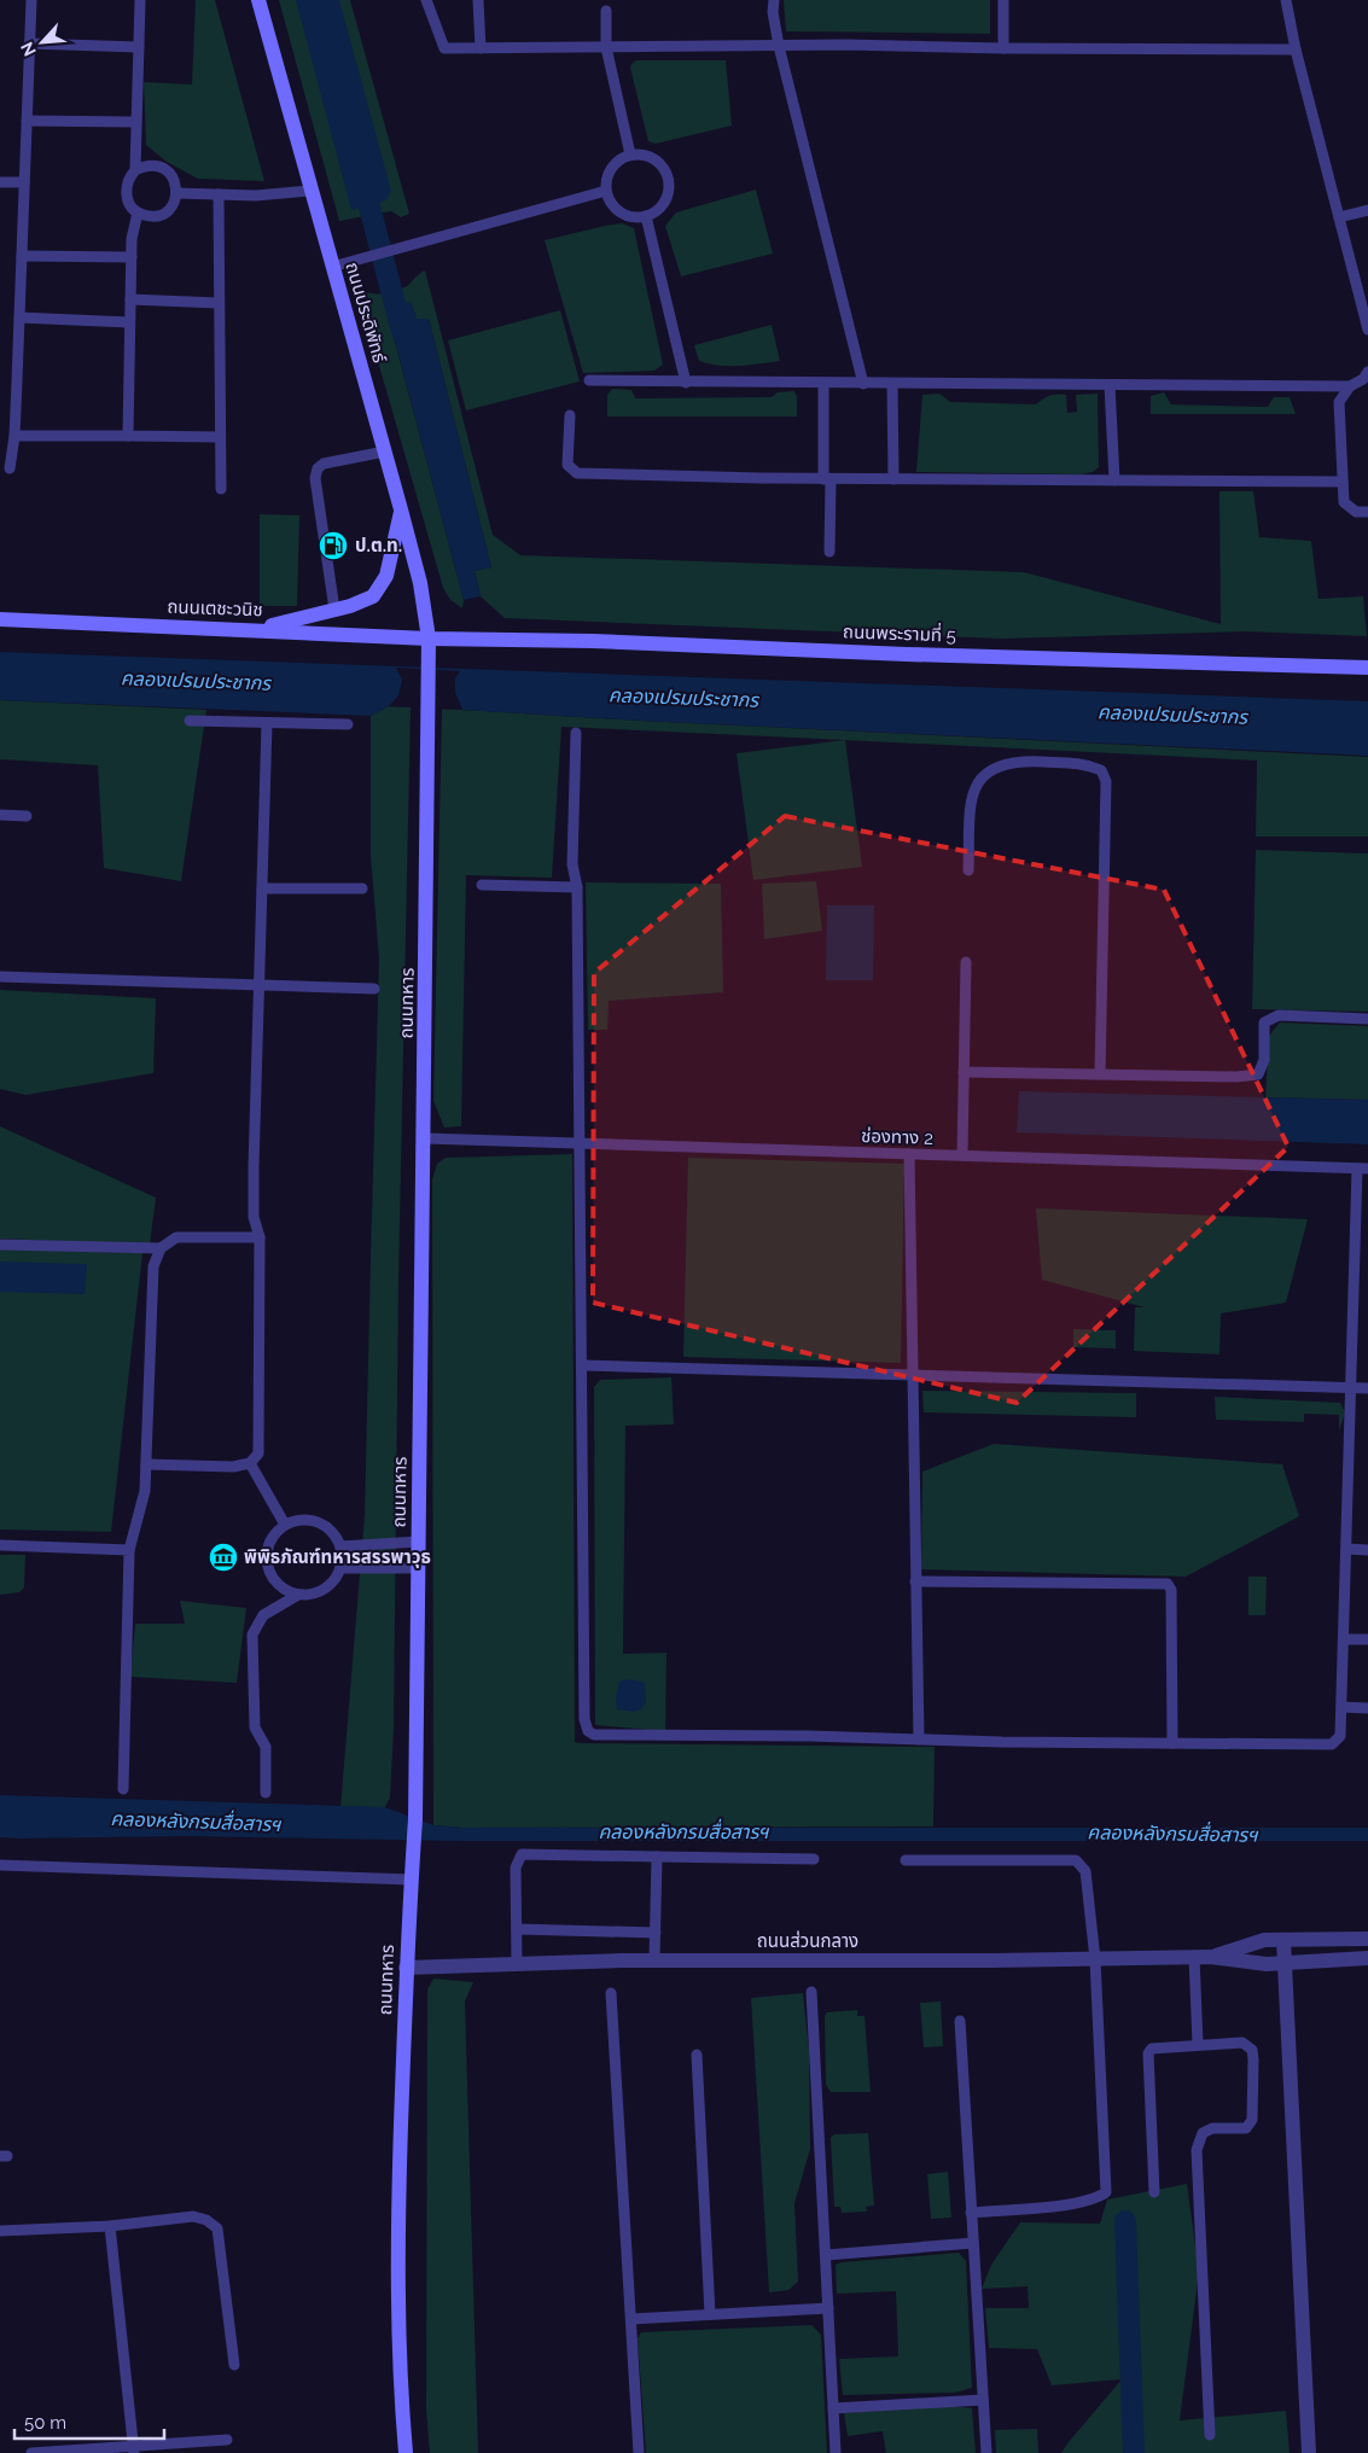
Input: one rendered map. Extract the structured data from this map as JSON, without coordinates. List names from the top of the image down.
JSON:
{
  "streets": {
    "main road": [
      "ถนนประดิพัทธ์",
      "ถนนเตชะวนิช",
      "ถนนพระรามที่ 5",
      "ถนนทหาร"
    ],
    "street": ["ถนนส่วนกลาง"],
    "lane": ["ช่องทาง 2"]
  },
  "crossings": [
    ["ถนนประดิพัทธ์", "ถนนเตชะวนิช"],
    ["ถนนประดิพัทธ์", "ถนนพระรามที่ 5"],
    ["ถนนประดิพัทธ์", "ถนนทหาร"],
    ["ถนนเตชะวนิช", "ถนนพระรามที่ 5"],
    ["ถนนเตชะวนิช", "ถนนทหาร"],
    ["ถนนพระรามที่ 5", "ถนนทหาร"],
    ["ถนนทหาร", "ช่องทาง 2"],
    ["ถนนทหาร", "ถนนส่วนกลาง"]
  ],
  "water": ["คลองเปรมประชากร", "คลองหลังกรมสื่อสารฯ"],
  "places": {
    "fuel station": ["ป.ต.ท."],
    "museum": ["พิพิธภัณฑ์ทหารสรรพาวุธ"]
  },
  "scale_bar": "50 m",
  "north": "bottom left"
}
